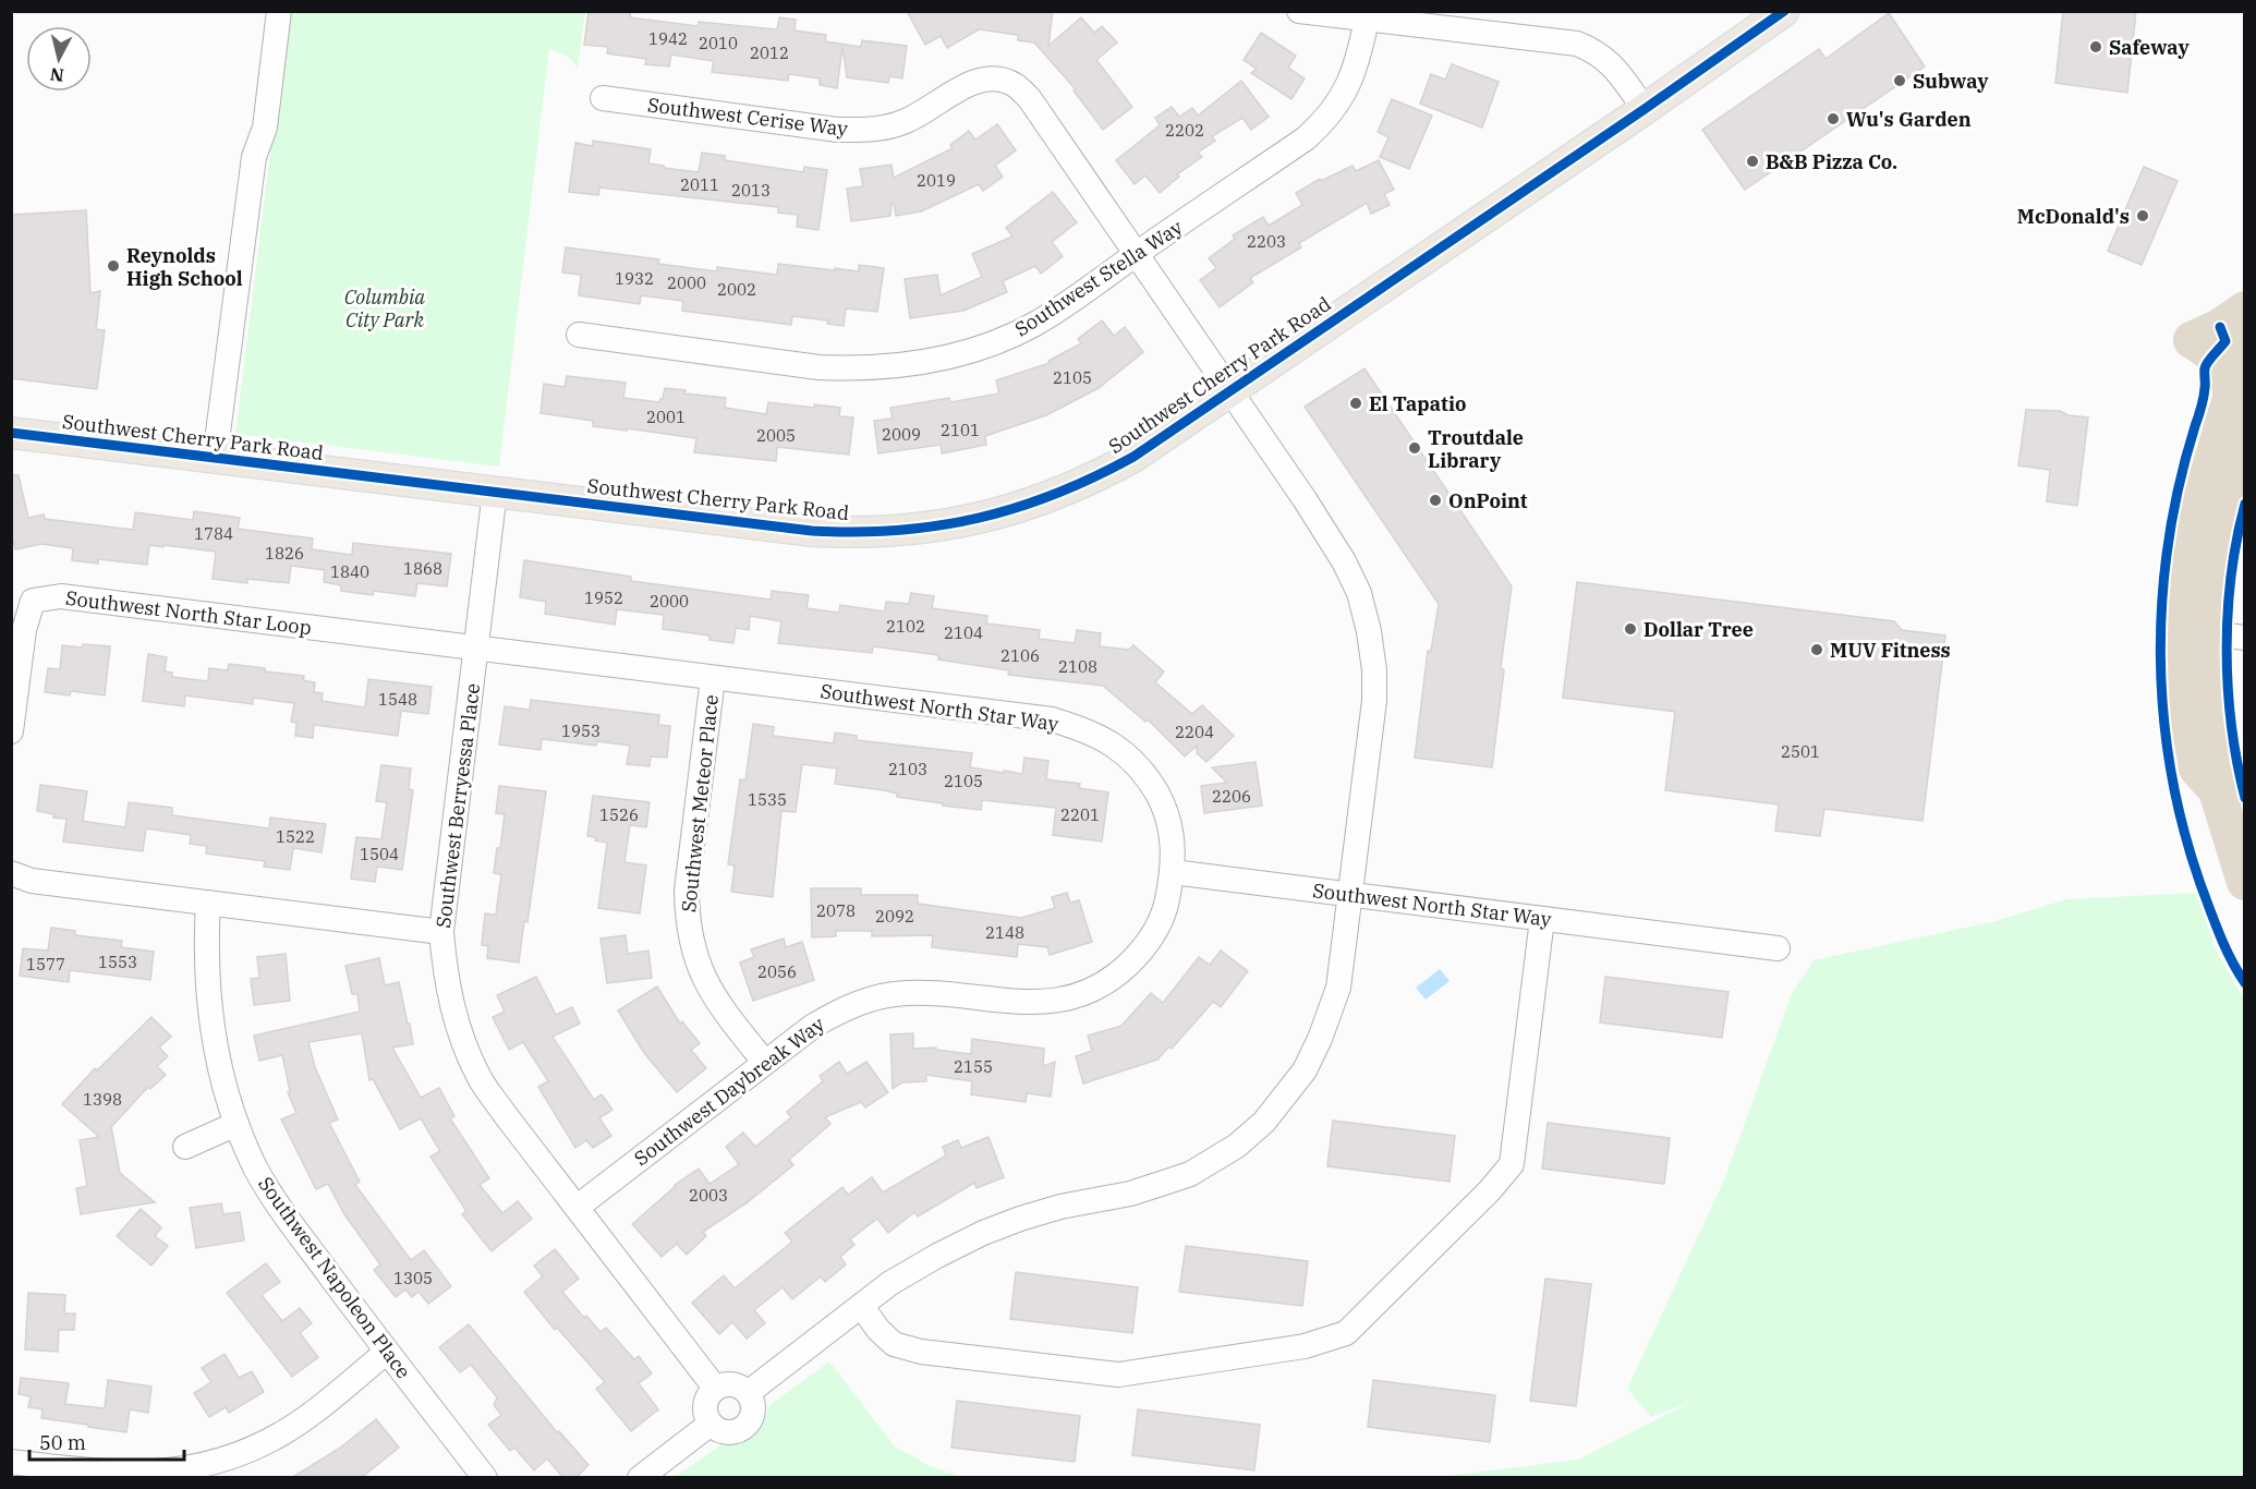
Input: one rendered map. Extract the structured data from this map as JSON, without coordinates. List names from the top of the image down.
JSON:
{
  "streets": {
    "main road": ["Southwest Cherry Park Road"],
    "street": [
      "Southwest Cerise Way",
      "Southwest Stella Way",
      "Southwest North Star Loop",
      "Southwest North Star Way",
      "Southwest Meteor Place",
      "Southwest Berryessa Place",
      "Southwest Daybreak Way",
      "Southwest Napoleon Place"
    ]
  },
  "crossings": [
    ["Southwest Cerise Way", "Southwest Stella Way"],
    ["Southwest Cerise Way", "Southwest Cherry Park Road"],
    ["Southwest Cerise Way", "Southwest North Star Way"],
    ["Southwest Cerise Way", "Southwest Berryessa Place"],
    ["Southwest Cherry Park Road", "Southwest Berryessa Place"],
    ["Southwest North Star Loop", "Southwest North Star Way"],
    ["Southwest North Star Loop", "Southwest Berryessa Place"],
    ["Southwest North Star Way", "Southwest Meteor Place"],
    ["Southwest North Star Way", "Southwest Berryessa Place"],
    ["Southwest North Star Way", "Southwest Daybreak Way"],
    ["Southwest Meteor Place", "Southwest Daybreak Way"],
    ["Southwest Berryessa Place", "Southwest Daybreak Way"]
  ],
  "parks": ["Columbia City Park"],
  "places": [
    "Safeway",
    "Subway",
    "Wu's Garden",
    "B&B Pizza Co.",
    "McDonald's",
    "Reynolds High School",
    "El Tapatio",
    "Troutdale Library",
    "OnPoint",
    "Dollar Tree",
    "MUV Fitness"
  ],
  "house_numbers": [
    "1942",
    "2010",
    "2012",
    "2202",
    "2019",
    "2011",
    "2013",
    "2203",
    "1932",
    "2000",
    "2002",
    "2105",
    "2001",
    "2101",
    "2009",
    "2005",
    "1784",
    "1826",
    "1868",
    "1840",
    "1952",
    "2000",
    "2102",
    "2104",
    "2106",
    "2108",
    "1548",
    "1953",
    "2204",
    "2501",
    "2103",
    "2105",
    "2206",
    "1535",
    "1526",
    "2201",
    "1522",
    "1504",
    "2078",
    "2092",
    "2148",
    "1553",
    "1577",
    "2056",
    "2155",
    "1398",
    "2003",
    "1305"
  ],
  "scale_bar": "50 m",
  "north": "bottom"
}
